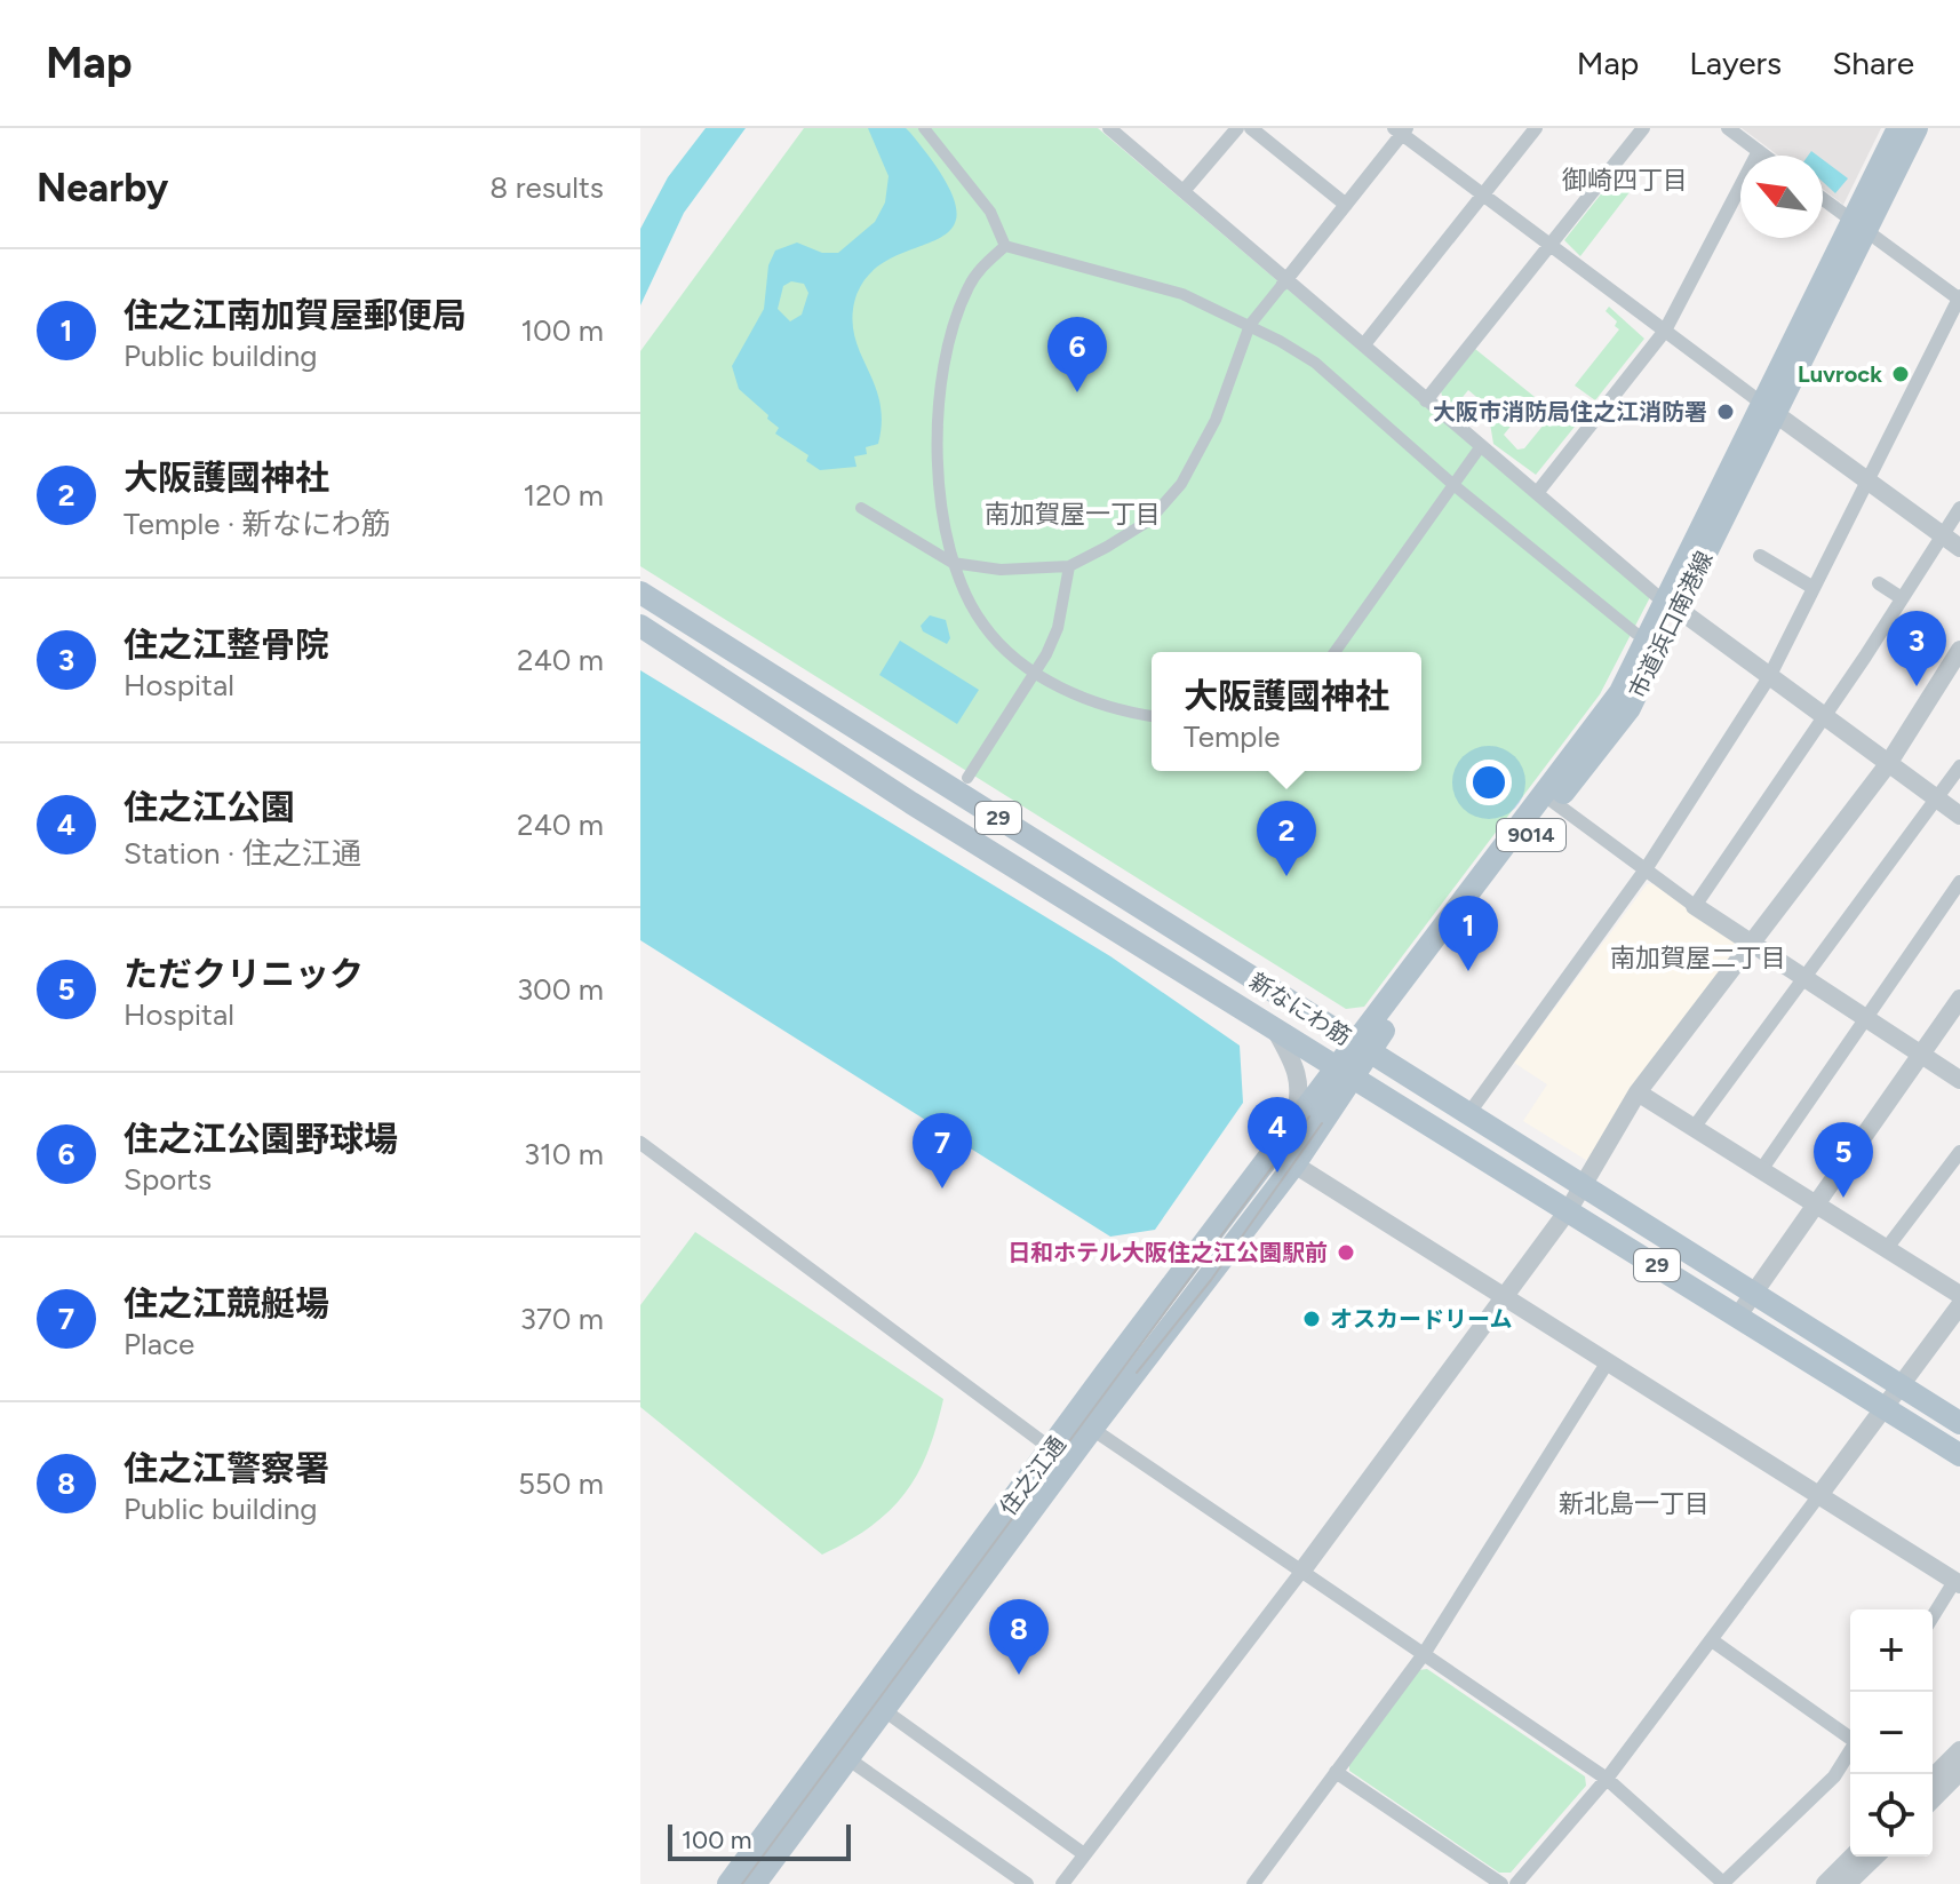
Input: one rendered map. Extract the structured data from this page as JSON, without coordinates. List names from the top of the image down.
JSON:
{
  "streets": {
    "main road": [
      "市道浜口南港線",
      "29",
      "9014",
      "新なにわ筋",
      "住之江通"
    ]
  },
  "crossings": [
    ["市道浜口南港線", "新なにわ筋"],
    ["市道浜口南港線", "住之江通"],
    ["新なにわ筋", "住之江通"]
  ],
  "districts": [
    "御崎四丁目",
    "南加賀屋一丁目",
    "南加賀屋二丁目",
    "新北島一丁目"
  ],
  "places": [
    "Luvrock",
    "大阪市消防局住之江消防署",
    "日和ホテル大阪住之江公園駅前",
    "オスカードリーム"
  ],
  "scale_bar": "100 m",
  "north": "top left",
  "page": {
    "header": "Map",
    "nav": ["Map", "Layers", "Share"],
    "heading": ["Nearby", "8 results"],
    "list": [
      {
        "mark": "1",
        "name": "住之江南加賀屋郵便局",
        "note": "Public building",
        "value": "100 m"
      },
      {
        "mark": "2",
        "name": "大阪護國神社",
        "note": "Temple · 新なにわ筋",
        "value": "120 m"
      },
      {
        "mark": "3",
        "name": "住之江整骨院",
        "note": "Hospital",
        "value": "240 m"
      },
      {
        "mark": "4",
        "name": "住之江公園",
        "note": "Station · 住之江通",
        "value": "240 m"
      },
      {
        "mark": "5",
        "name": "ただクリニック",
        "note": "Hospital",
        "value": "300 m"
      },
      {
        "mark": "6",
        "name": "住之江公園野球場",
        "note": "Sports",
        "value": "310 m"
      },
      {
        "mark": "7",
        "name": "住之江競艇場",
        "note": "Place",
        "value": "370 m"
      },
      {
        "mark": "8",
        "name": "住之江警察署",
        "note": "Public building",
        "value": "550 m"
      }
    ],
    "pins": [
      "6",
      "3",
      "2",
      "1",
      "4",
      "7",
      "5",
      "8"
    ],
    "popup": ["大阪護國神社", "Temple"],
    "map_buttons": ["+", "−"],
    "scale": "100 m"
  }
}
